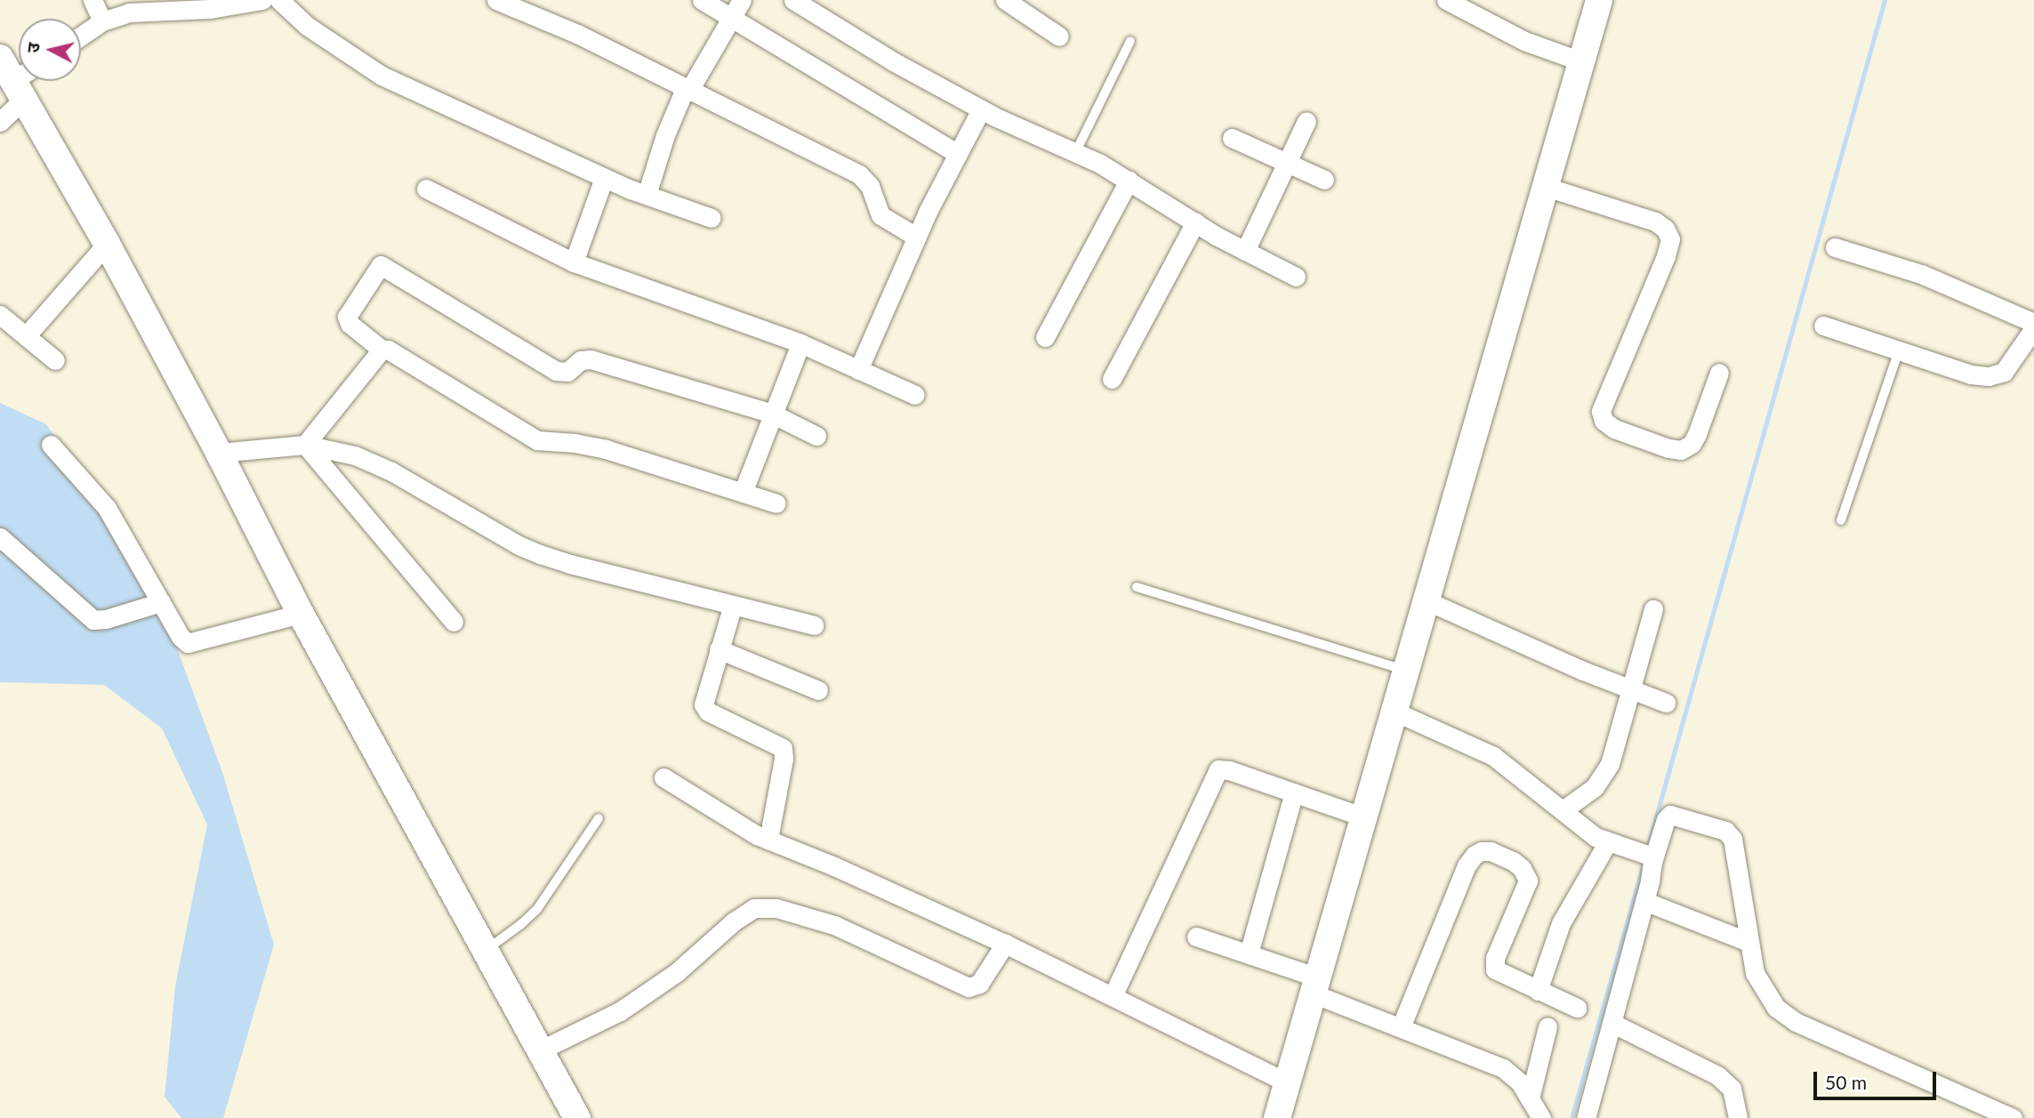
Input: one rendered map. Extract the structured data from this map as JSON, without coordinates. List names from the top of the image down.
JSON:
{
  "scale_bar": "50 m",
  "north": "left"
}
